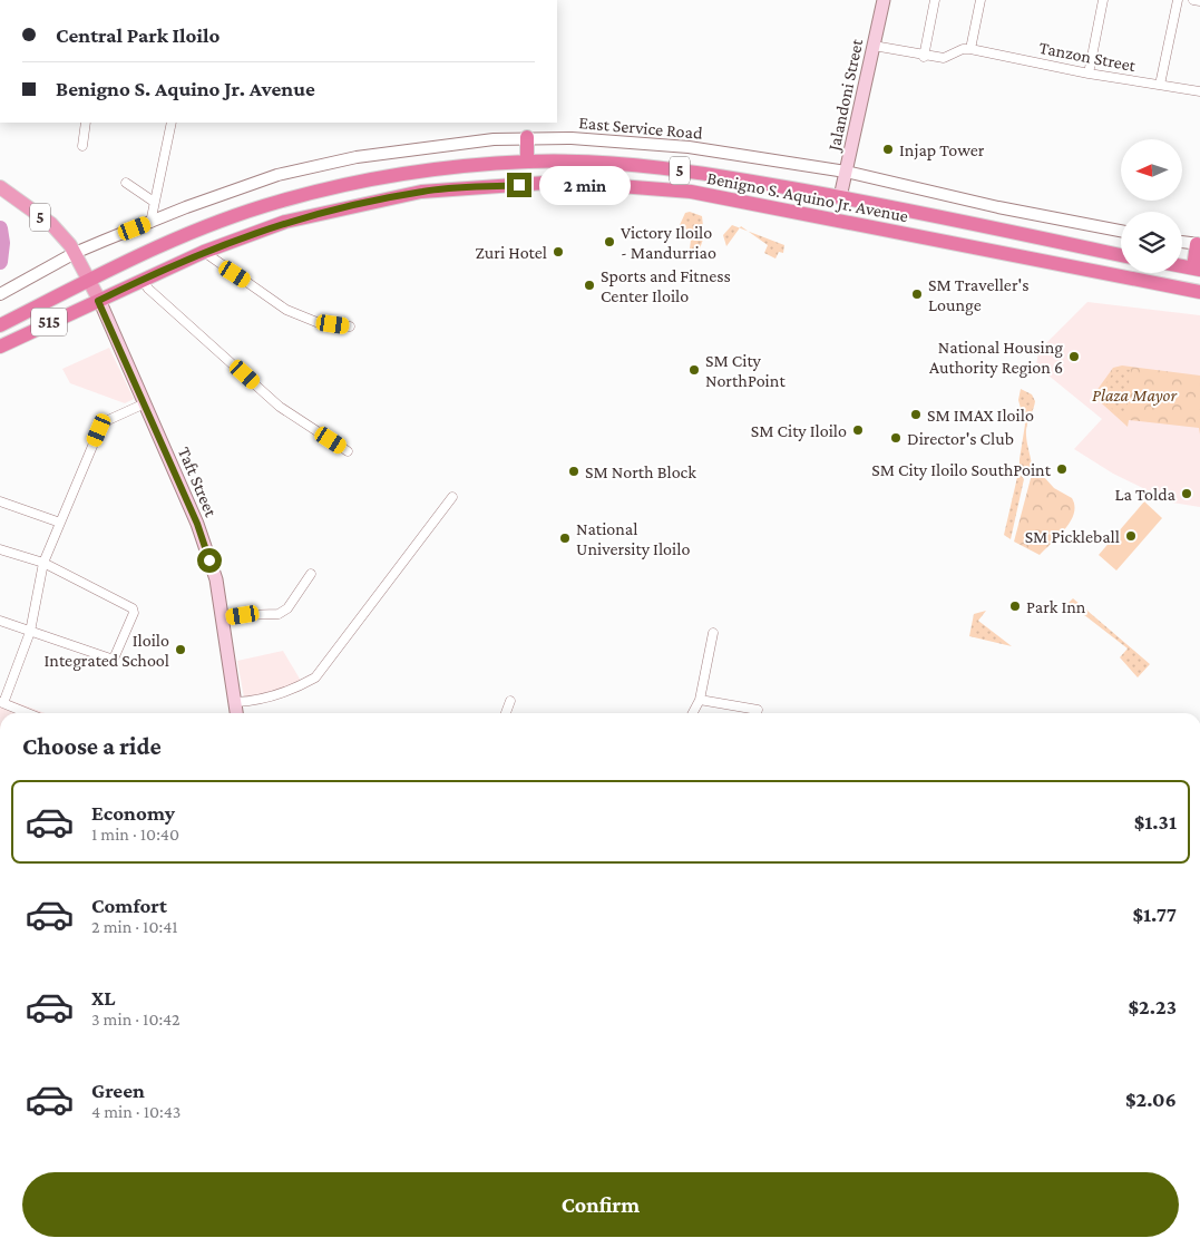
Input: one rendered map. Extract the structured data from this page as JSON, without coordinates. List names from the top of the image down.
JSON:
{
  "streets": {
    "highway": ["5", "Benigno S. Aquino Jr. Avenue", "515"],
    "main road": ["Jalandoni Street", "Taft Street"],
    "street": ["Tanzon Street", "East Service Road"]
  },
  "crossings": [
    ["Jalandoni Street", "East Service Road"],
    ["Jalandoni Street", "Benigno S. Aquino Jr. Avenue"],
    ["East Service Road", "5"],
    ["5", "Benigno S. Aquino Jr. Avenue"],
    ["5", "Taft Street"],
    ["Benigno S. Aquino Jr. Avenue", "Taft Street"]
  ],
  "parks": ["Plaza Mayor"],
  "places": [
    "Injap Tower",
    "Victory Iloilo - Mandurriao",
    "Zuri Hotel",
    "Sports and Fitness Center Iloilo",
    "SM Traveller's Lounge",
    "National Housing Authority Region 6",
    "SM City NorthPoint",
    "SM IMAX Iloilo",
    "SM City Iloilo",
    "Director's Club",
    "SM City Iloilo SouthPoint",
    "SM North Block",
    "La Tolda",
    "SM Pickleball",
    "National University Iloilo",
    "Park Inn",
    "Iloilo Integrated School"
  ],
  "north": "left",
  "page": {
    "banner": ["Central Park Iloilo", "Benigno S. Aquino Jr. Avenue"],
    "bubble": "2 min",
    "heading": "Choose a ride",
    "list": [
      {
        "name": "Economy",
        "note": "1 min · 10:40",
        "value": "$1.31"
      },
      {
        "name": "Comfort",
        "note": "2 min · 10:41",
        "value": "$1.77"
      },
      {
        "name": "XL",
        "note": "3 min · 10:42",
        "value": "$2.23"
      },
      {
        "name": "Green",
        "note": "4 min · 10:43",
        "value": "$2.06"
      }
    ],
    "buttons": "Confirm"
  }
}
